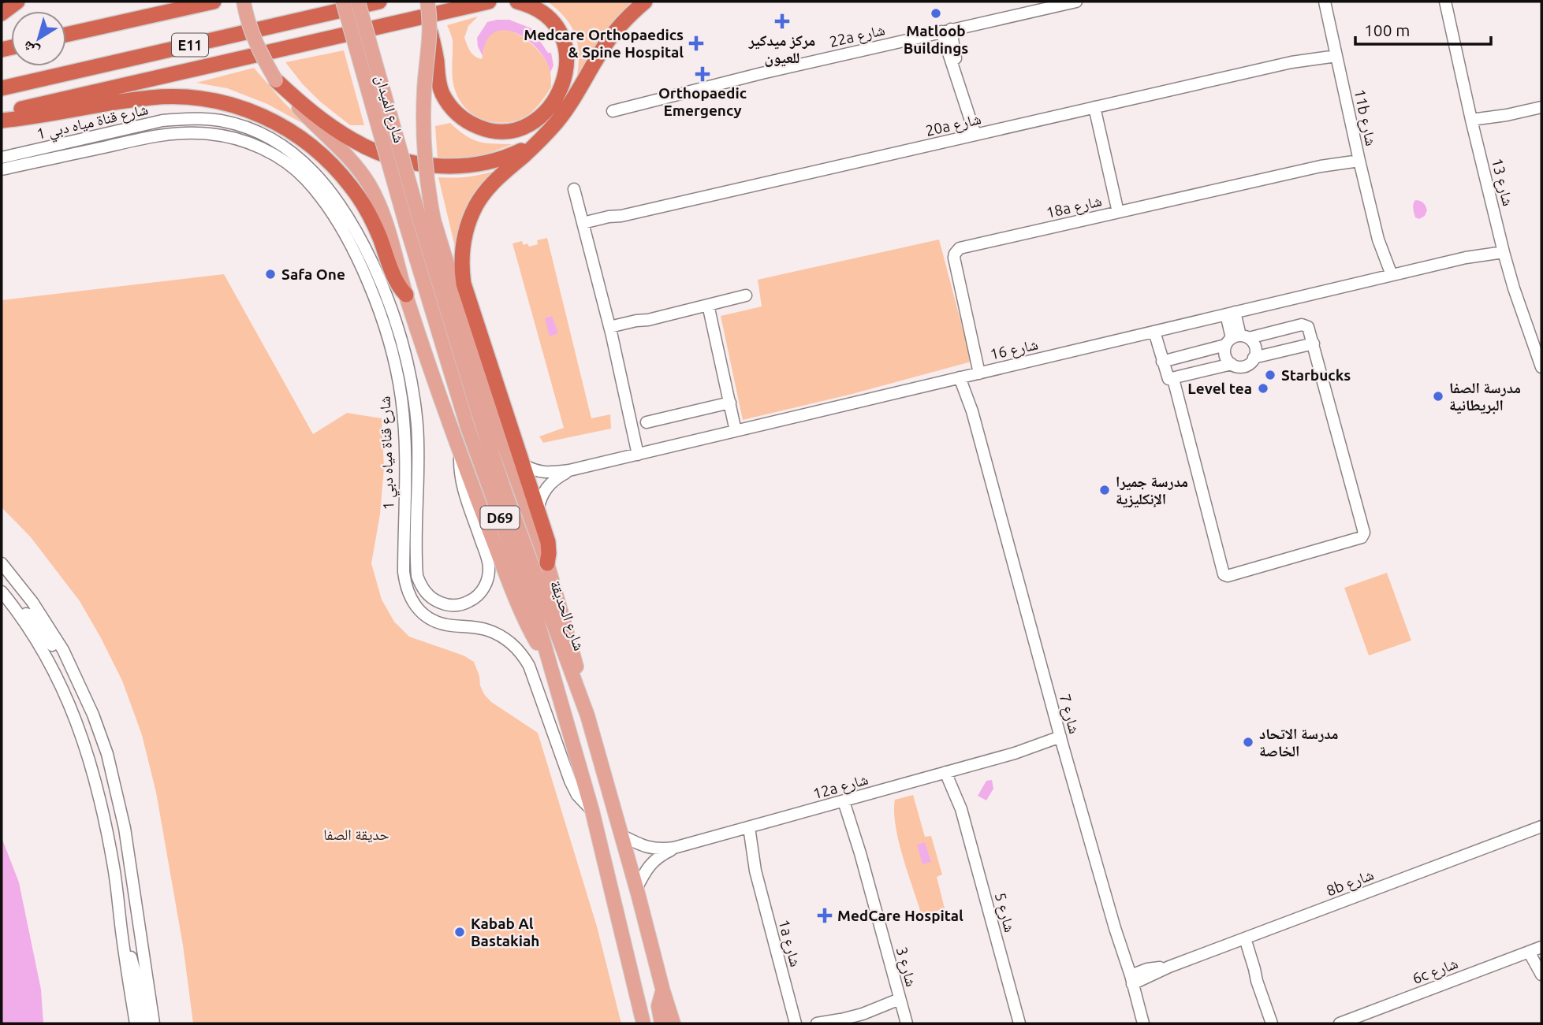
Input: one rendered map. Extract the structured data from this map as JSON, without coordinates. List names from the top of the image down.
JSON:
{
  "streets": {
    "highway": ["E11"],
    "main road": ["شارع الميدان", "D69", "شارع الحديقة"],
    "street": [
      "22a شارع",
      "11b شارع",
      "شارع قناة مياه دبي 1",
      "20a شارع",
      "شارع 13",
      "18a شارع",
      "شارع 16",
      "شارع 7",
      "12a شارع",
      "8b شارع",
      "شارع 5",
      "1a شارع",
      "شارع 3",
      "6c شارع"
    ]
  },
  "crossings": [
    ["شارع الميدان", "شارع الحديقة"],
    ["11b شارع", "20a شارع"],
    ["11b شارع", "18a شارع"],
    ["11b شارع", "شارع 16"],
    ["شارع قناة مياه دبي 1", "شارع الحديقة"],
    ["شارع 13", "شارع 16"],
    ["18a شارع", "شارع 16"],
    ["18a شارع", "شارع 7"],
    ["شارع 16", "شارع 7"],
    ["شارع الحديقة", "12a شارع"],
    ["شارع 7", "12a شارع"],
    ["شارع 7", "8b شارع"],
    ["12a شارع", "شارع 5"],
    ["12a شارع", "1a شارع"],
    ["12a شارع", "شارع 3"]
  ],
  "parks": ["حديقة الصفا"],
  "places": {
    "other": [
      "Matloob Buildings",
      "Safa One",
      "Starbucks",
      "Level tea",
      "مدرسة الصفا البريطانية",
      "مدرسة جميرا الإنكليزية",
      "مدرسة الاتحاد الخاصة",
      "Kabab Al Bastakiah"
    ],
    "health": [
      "مركز ميدكير للعيون",
      "Medcare Orthopaedics & Spine Hospital",
      "Orthopaedic Emergency",
      "MedCare Hospital"
    ]
  },
  "scale_bar": "100 m",
  "north": "bottom left"
}
